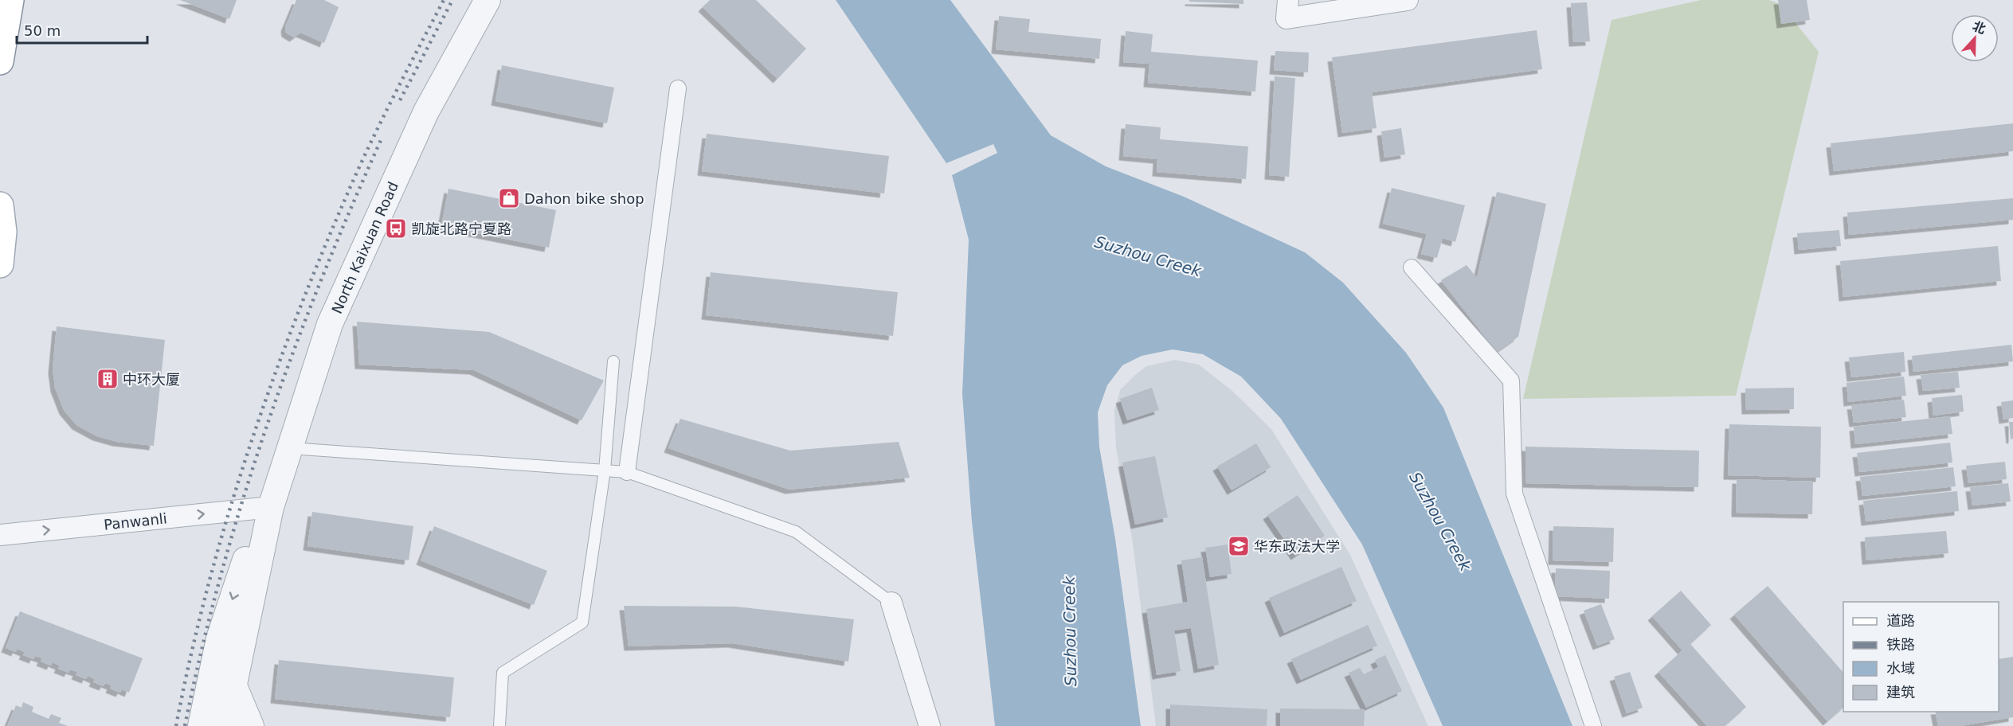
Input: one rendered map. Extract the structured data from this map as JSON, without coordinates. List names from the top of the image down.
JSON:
{
  "streets": {
    "street": ["North Kaixuan Road", "Panwanli"]
  },
  "crossings": [
    ["North Kaixuan Road", "Panwanli"]
  ],
  "one_way": ["Panwanli"],
  "water": ["Suzhou Creek"],
  "places": {
    "shop": ["Dahon bike shop"],
    "bus stop": ["凯旋北路宁夏路"],
    "building": ["中环大厦"],
    "school or university": ["华东政法大学"]
  },
  "legend": [
    "道路",
    "铁路",
    "水域",
    "建筑"
  ],
  "scale_bar": "50 m",
  "north": "top"
}
